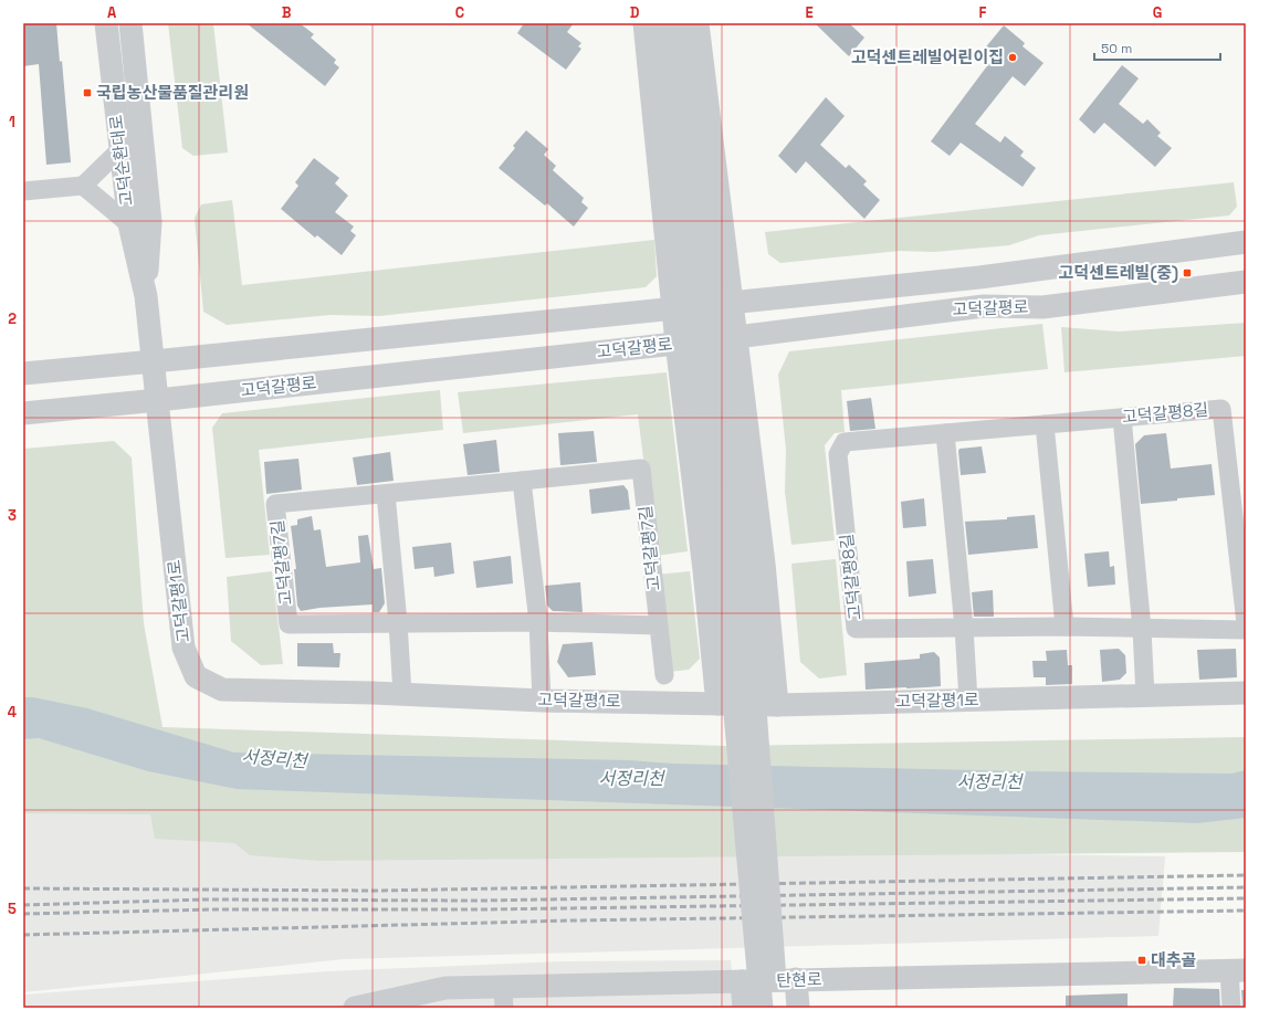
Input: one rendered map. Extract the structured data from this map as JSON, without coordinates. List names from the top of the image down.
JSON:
{
  "streets": {
    "street": [
      "고덕순환대로",
      "고덕갈평로",
      "고덕갈평8길",
      "고덕갈평7길",
      "고덕갈평1로",
      "탄현로"
    ]
  },
  "crossings": [
    ["고덕순환대로", "고덕갈평로"],
    ["고덕순환대로", "고덕갈평1로"],
    ["고덕갈평로", "고덕갈평1로"]
  ],
  "water": ["서정리천"],
  "places": {
    "other": ["고덕센트레빌어린이집"],
    "transit": ["국립농산물품질관리원", "고덕센트레빌(중)", "대추골"]
  },
  "scale_bar": "50 m",
  "grid": {
    "columns": [
      "A",
      "B",
      "C",
      "D",
      "E",
      "F",
      "G"
    ],
    "rows": [
      "1",
      "2",
      "3",
      "4",
      "5"
    ]
  }
}
